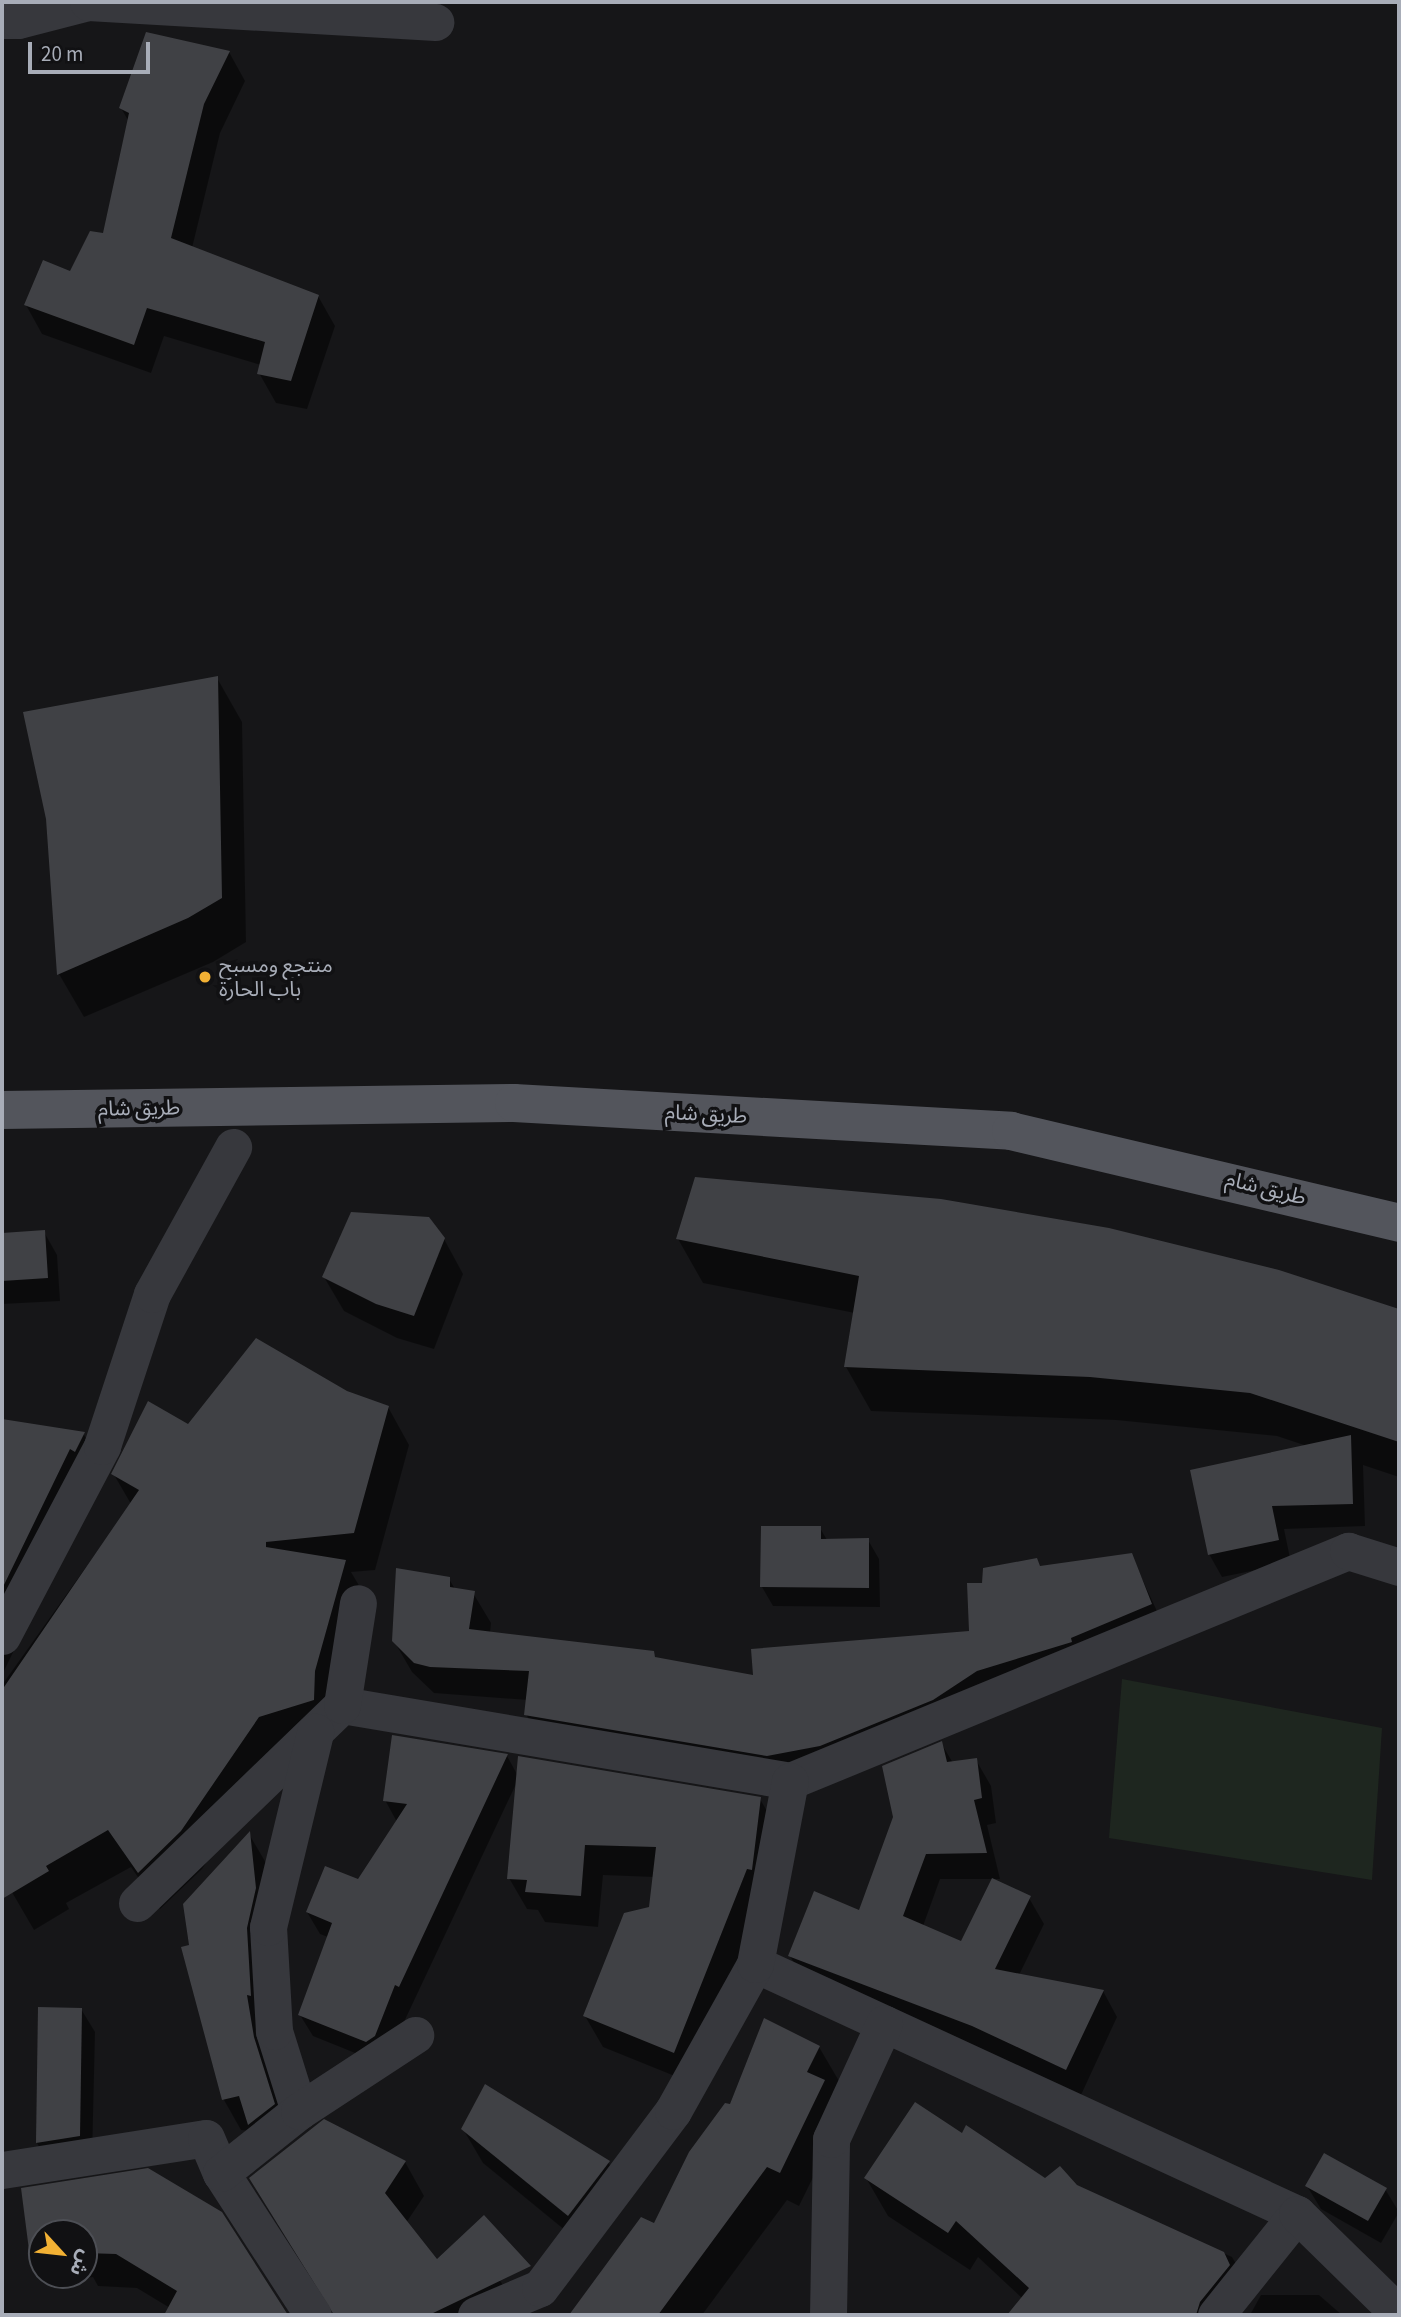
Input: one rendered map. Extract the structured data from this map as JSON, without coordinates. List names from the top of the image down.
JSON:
{
  "streets": {
    "main road": ["طريق شام"]
  },
  "places": ["منتجع ومسبح باب الحارة"],
  "scale_bar": "20 m",
  "north": "bottom right"
}
